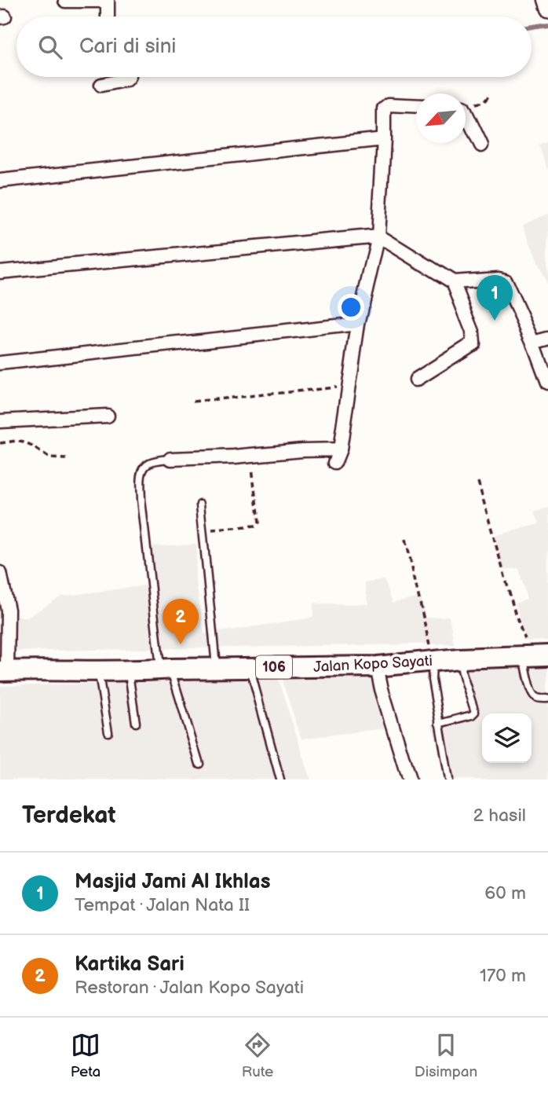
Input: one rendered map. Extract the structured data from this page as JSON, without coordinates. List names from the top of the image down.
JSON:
{
  "streets": {
    "main road": ["Jalan Kopo Sayati", "106"]
  },
  "north": "bottom left",
  "page": {
    "search": "Cari di sini",
    "pins": ["1", "2"],
    "heading": ["Terdekat", "2 hasil"],
    "list": [
      {
        "mark": "1",
        "name": "Masjid Jami Al Ikhlas",
        "note": "Tempat · Jalan Nata II",
        "value": "60 m"
      },
      {
        "mark": "2",
        "name": "Kartika Sari",
        "note": "Restoran · Jalan Kopo Sayati",
        "value": "170 m"
      }
    ],
    "nav": ["Peta", "Rute", "Disimpan"]
  }
}
